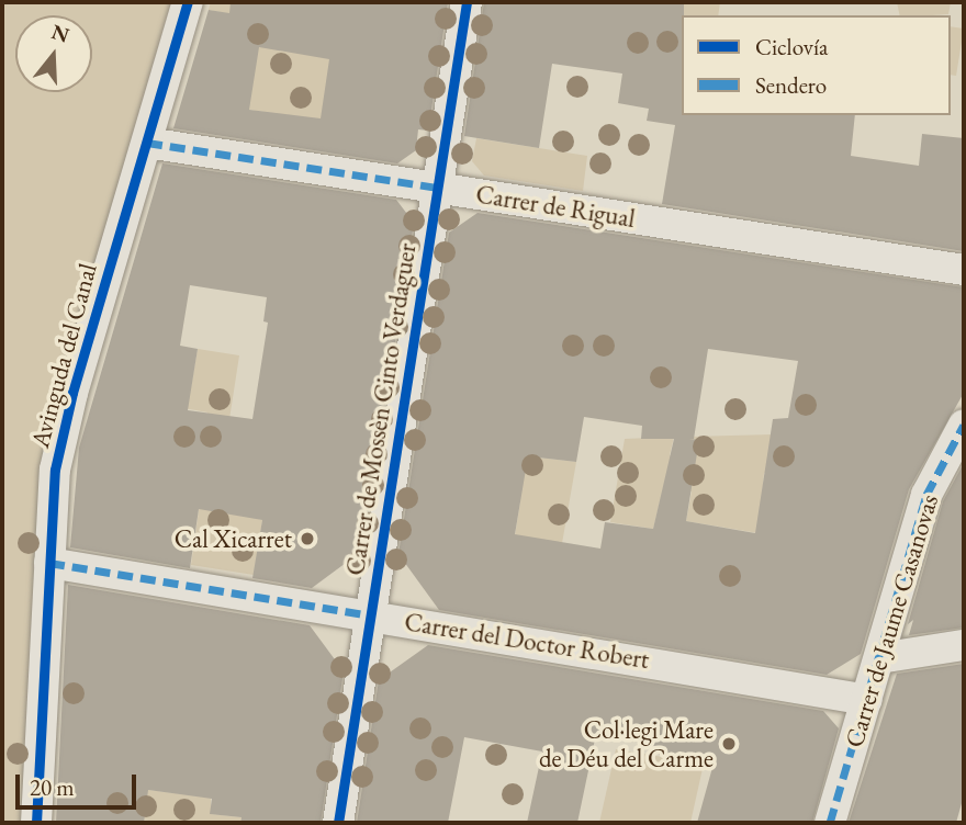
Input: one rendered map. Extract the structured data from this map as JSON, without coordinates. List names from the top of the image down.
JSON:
{
  "streets": {
    "street": [
      "Carrer de Rigual",
      "Avinguda del Canal",
      "Carrer de Mossèn Cinto Verdaguer",
      "Carrer de Jaume Casanovas",
      "Carrer del Doctor Robert"
    ]
  },
  "crossings": [
    ["Carrer de Rigual", "Avinguda del Canal"],
    ["Carrer de Rigual", "Carrer de Mossèn Cinto Verdaguer"],
    ["Avinguda del Canal", "Carrer del Doctor Robert"],
    ["Carrer de Mossèn Cinto Verdaguer", "Carrer del Doctor Robert"],
    ["Carrer de Jaume Casanovas", "Carrer del Doctor Robert"]
  ],
  "places": ["Cal Xicarret", "Col·legi Mare de Déu del Carme"],
  "legend": ["Ciclovía", "Sendero"],
  "scale_bar": "20 m",
  "north": "top"
}
